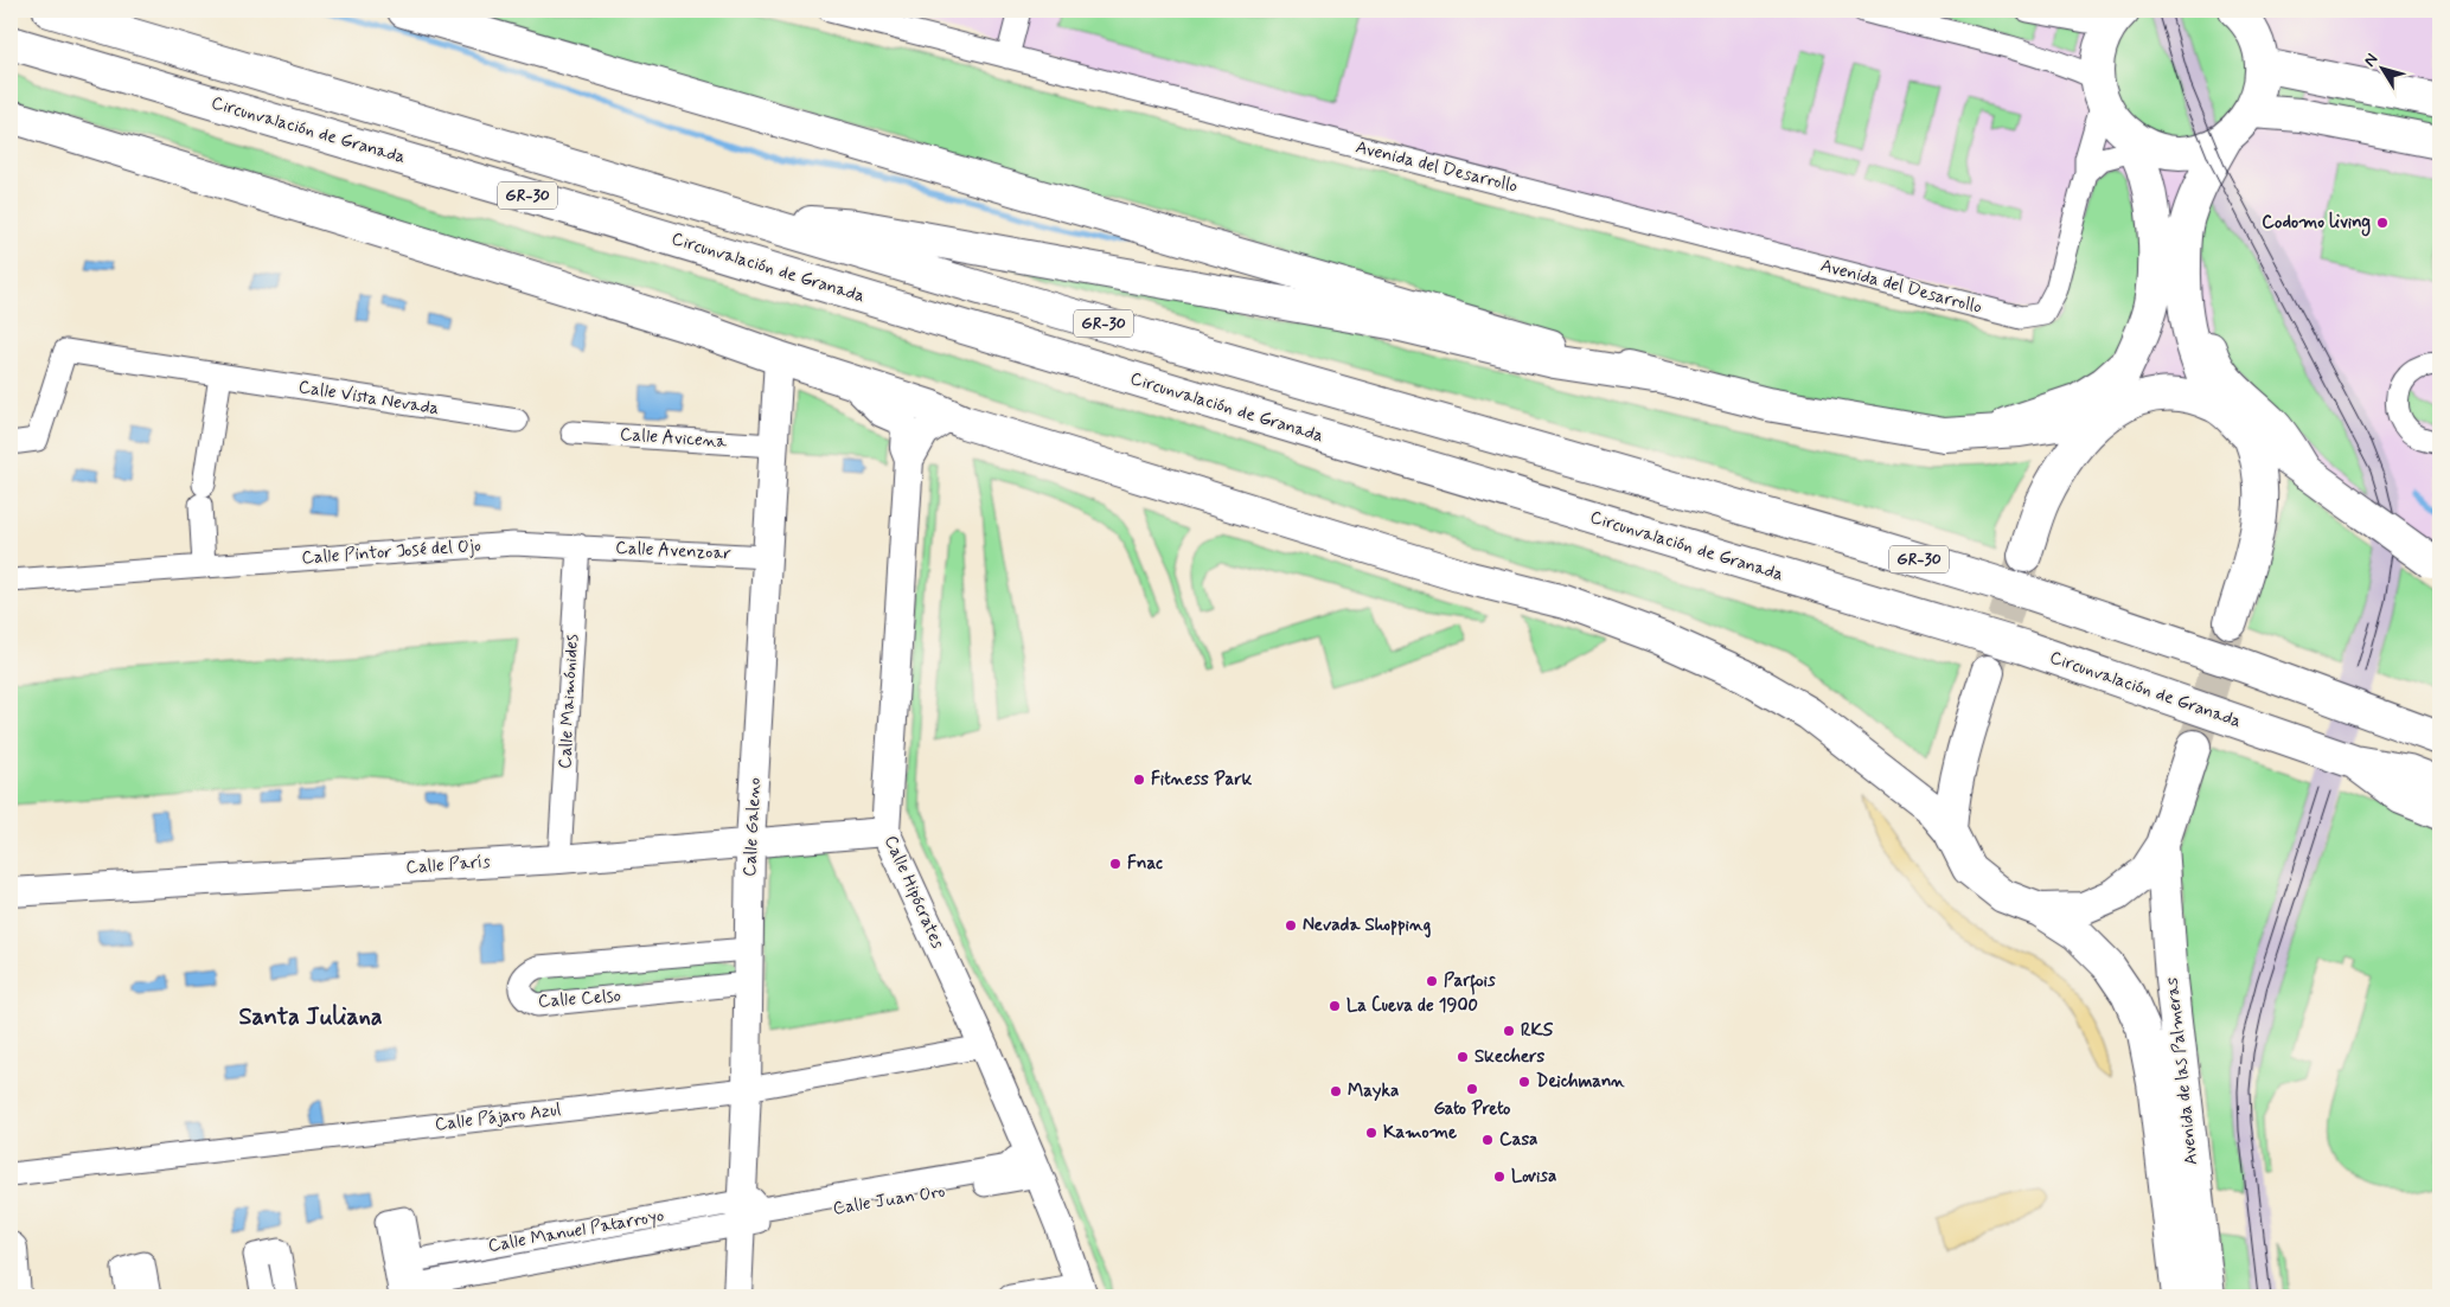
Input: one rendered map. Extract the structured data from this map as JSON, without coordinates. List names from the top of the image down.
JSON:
{
  "streets": {
    "main road": ["Circunvalación de Granada", "GR-30", "Avenida de las Palmeras"],
    "street": [
      "Avenida del Desarrollo",
      "Calle Vista Nevada",
      "Calle Avicena",
      "Calle Avenzoar",
      "Calle Pintor José del Ojo",
      "Calle Maimónides",
      "Calle Galeno",
      "Calle París",
      "Calle Hipócrates",
      "Calle Celso",
      "Calle Pájaro Azul",
      "Calle Juan Oro",
      "Calle Manuel Patarroyo"
    ]
  },
  "crossings": [
    ["Calle Avicena", "Calle Galeno"],
    ["Calle Avenzoar", "Calle Pintor José del Ojo"],
    ["Calle Avenzoar", "Calle Maimónides"],
    ["Calle Avenzoar", "Calle Galeno"],
    ["Calle Pintor José del Ojo", "Calle Maimónides"],
    ["Calle Maimónides", "Calle París"],
    ["Calle Galeno", "Calle París"],
    ["Calle Galeno", "Calle Celso"],
    ["Calle Galeno", "Calle Pájaro Azul"],
    ["Calle Galeno", "Calle Juan Oro"],
    ["Calle Galeno", "Calle Manuel Patarroyo"],
    ["Calle París", "Calle Hipócrates"],
    ["Calle Hipócrates", "Calle Pájaro Azul"],
    ["Calle Hipócrates", "Calle Juan Oro"],
    ["Calle Juan Oro", "Calle Manuel Patarroyo"]
  ],
  "districts": ["Santa Juliana"],
  "places": [
    "Codomo living",
    "Fitness Park",
    "Fnac",
    "Nevada Shopping",
    "Parfois",
    "La Cueva de 1900",
    "RKS",
    "Skechers",
    "Deichmann",
    "Gato Preto",
    "Mayka",
    "Kamome",
    "Casa",
    "Lovisa"
  ],
  "north": "top left"
}
